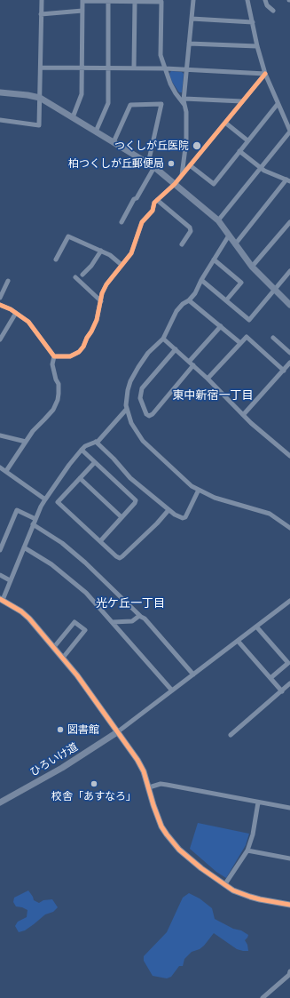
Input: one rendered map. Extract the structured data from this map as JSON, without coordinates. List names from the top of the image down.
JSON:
{
  "streets": {
    "street": ["ひろいけ道"]
  },
  "districts": ["東中新宿一丁目", "光ケ丘一丁目"],
  "places": [
    "つくしが丘医院",
    "柏つくしが丘郵便局",
    "図書館",
    "校舎「あすなろ」"
  ]
}
